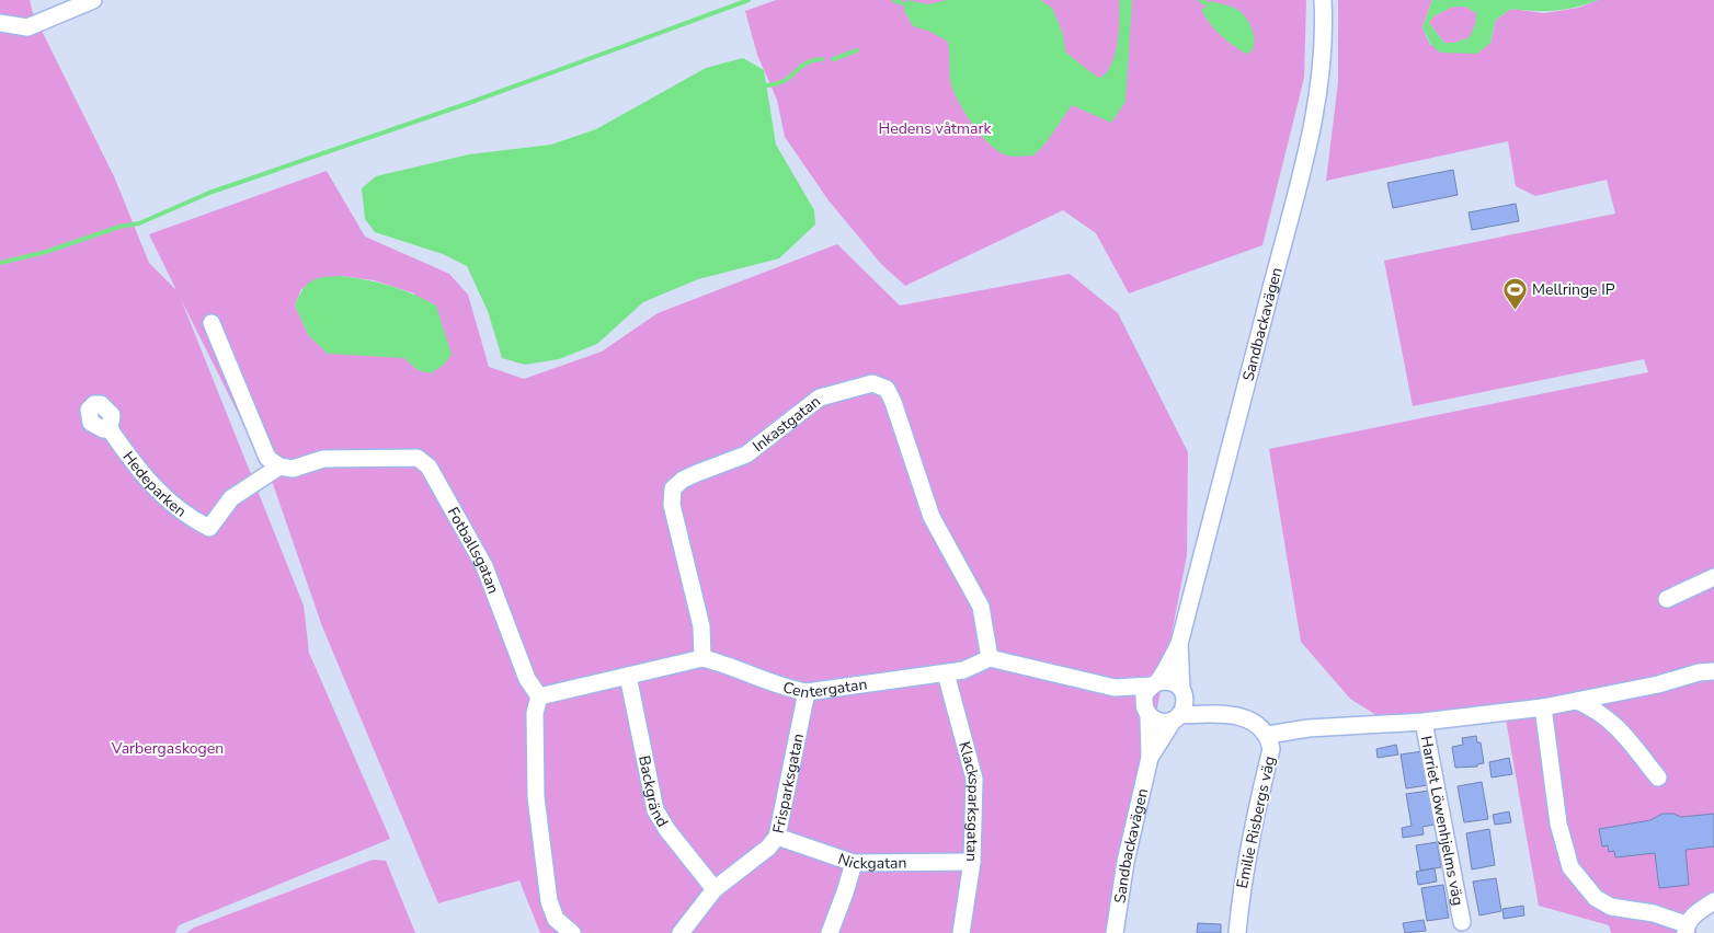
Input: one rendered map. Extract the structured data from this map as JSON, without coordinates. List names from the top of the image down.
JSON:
{
  "streets": {
    "street": [
      "Sandbackavägen",
      "Inkastgatan",
      "Hedeparken",
      "Fotballsgatan",
      "Centergatan",
      "Frisparksgatan",
      "Backgränd",
      "Klacksparksgatan",
      "Harriet Löwenhjelms väg",
      "Emilie Risbergs väg",
      "Nickgatan"
    ]
  },
  "crossings": [
    ["Sandbackavägen", "Emilie Risbergs väg"],
    ["Inkastgatan", "Centergatan"],
    ["Hedeparken", "Fotballsgatan"],
    ["Fotballsgatan", "Centergatan"],
    ["Centergatan", "Frisparksgatan"],
    ["Centergatan", "Backgränd"],
    ["Centergatan", "Klacksparksgatan"],
    ["Frisparksgatan", "Backgränd"],
    ["Frisparksgatan", "Nickgatan"],
    ["Klacksparksgatan", "Nickgatan"],
    ["Harriet Löwenhjelms väg", "Emilie Risbergs väg"]
  ],
  "parks": ["Hedens våtmark", "Varbergaskogen"],
  "places": {
    "sports": ["Mellringe IP"]
  }
}
